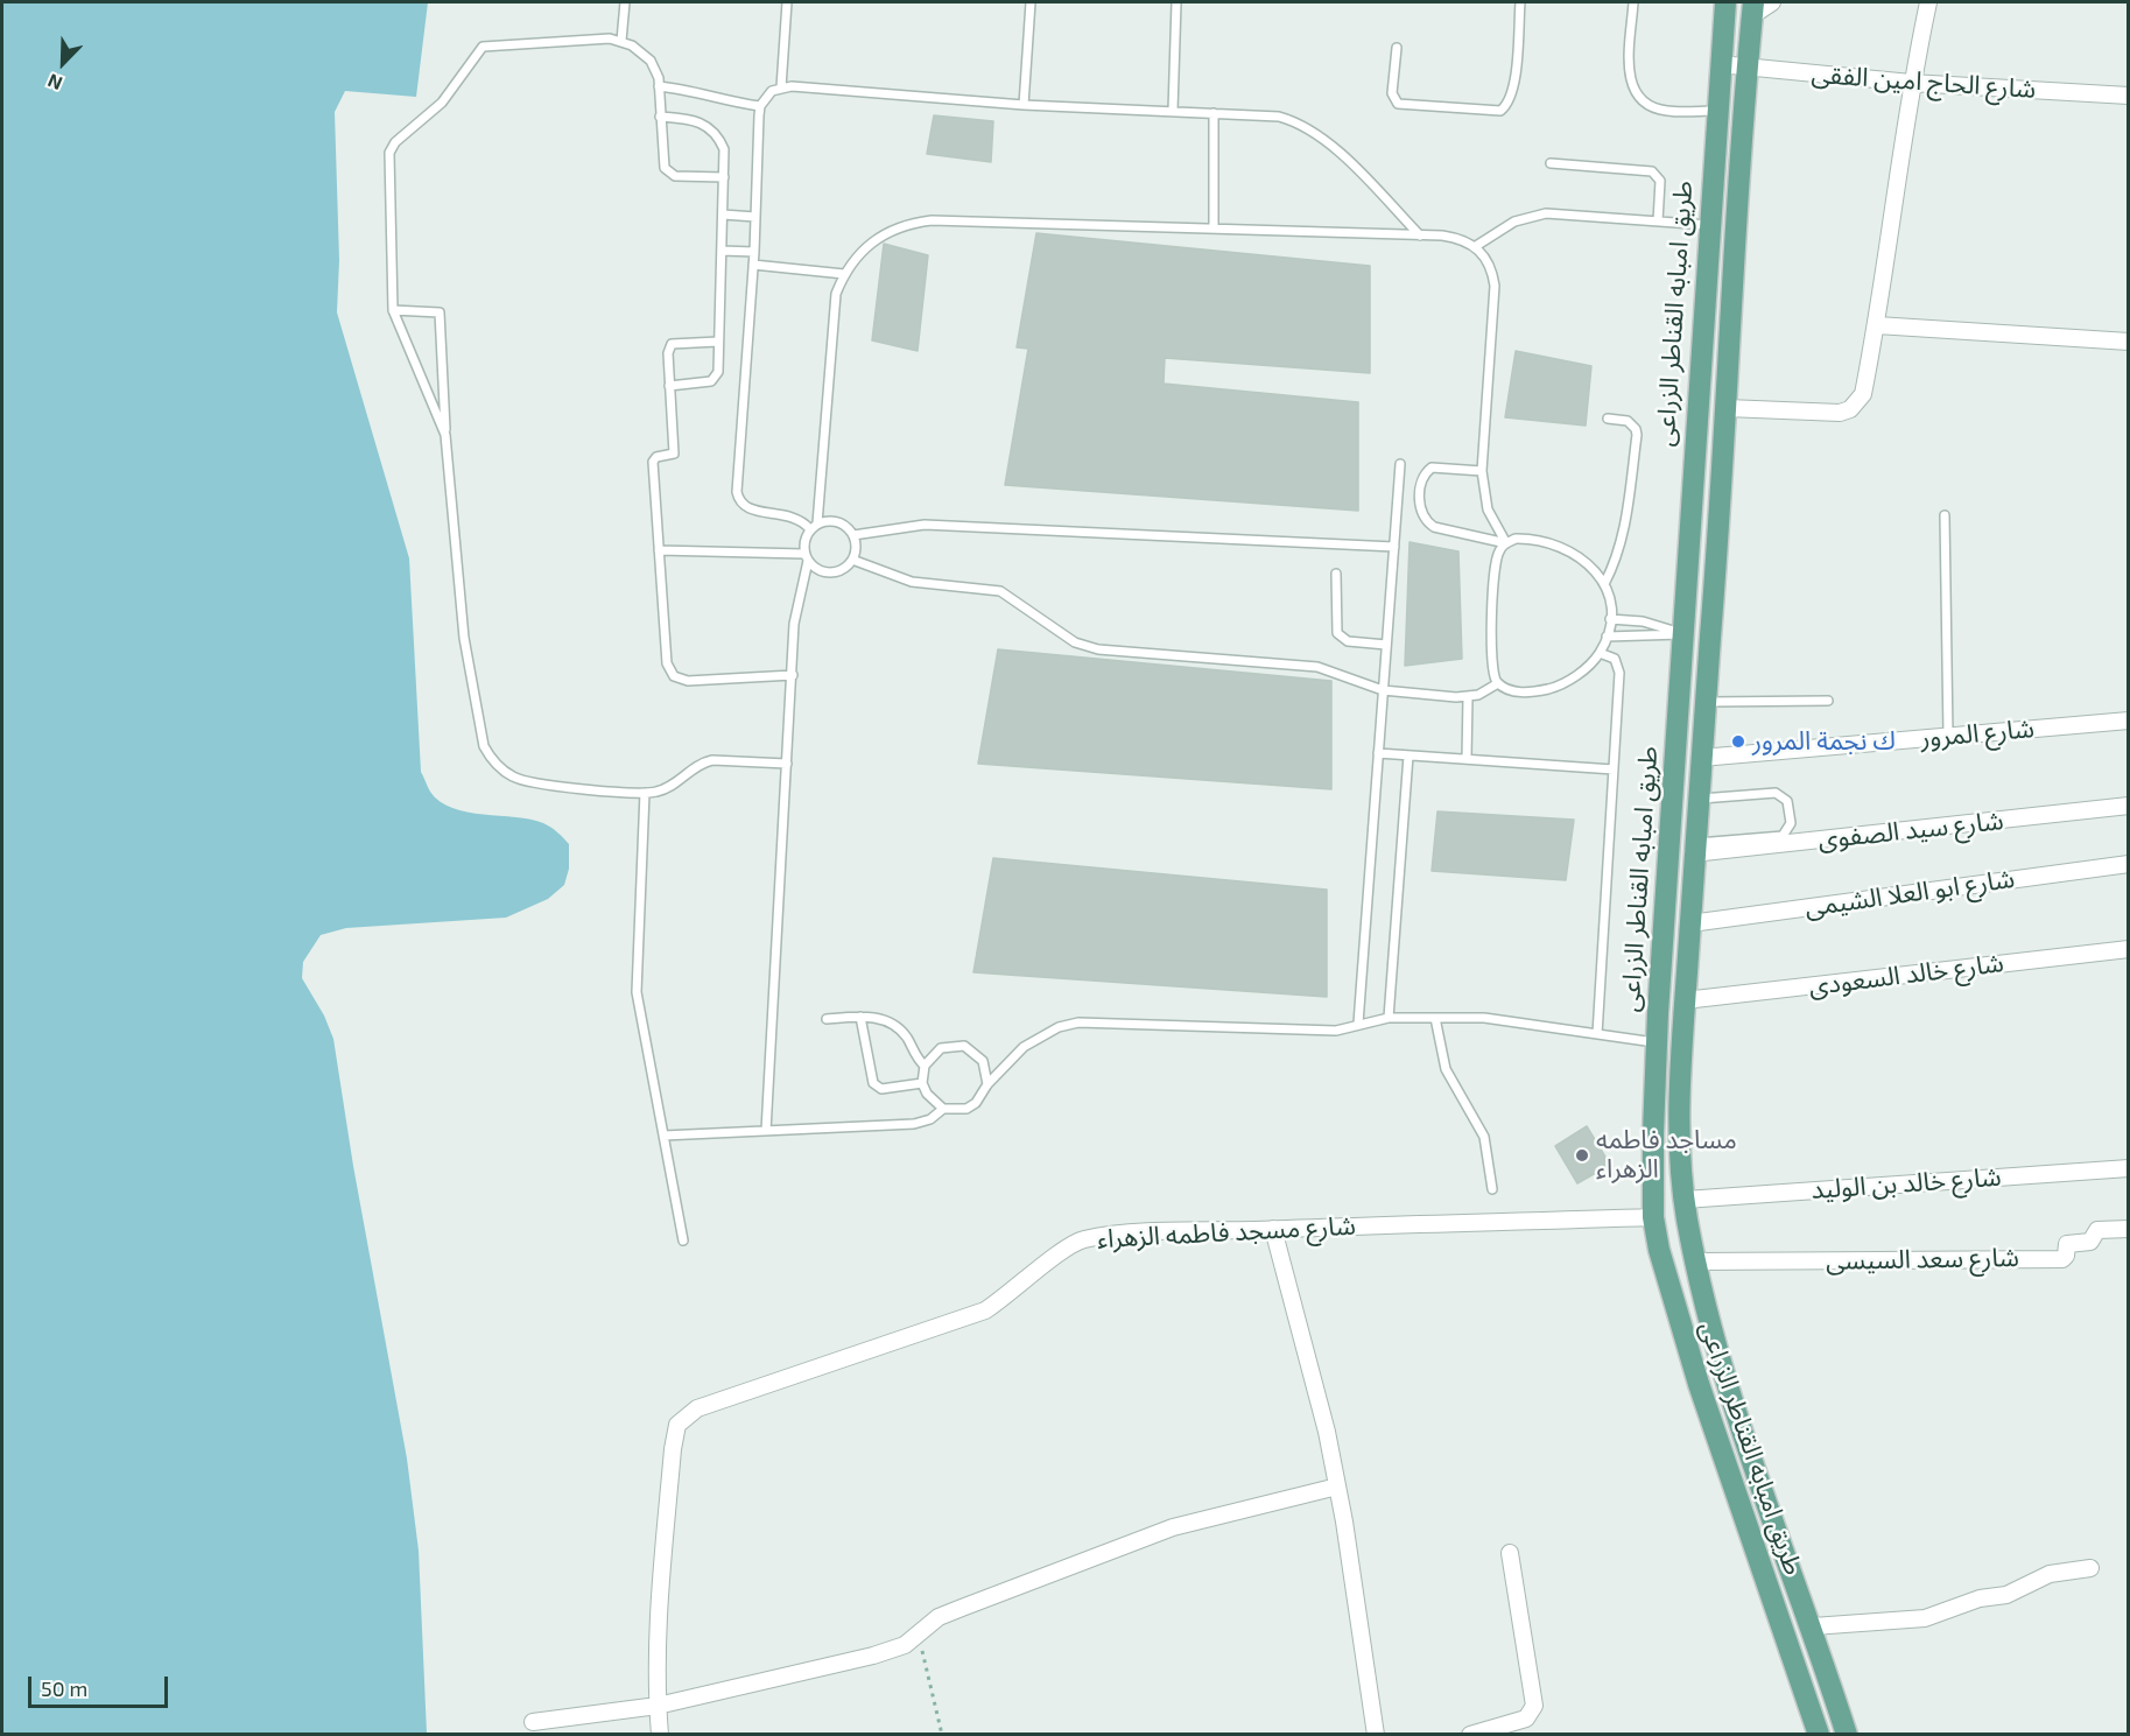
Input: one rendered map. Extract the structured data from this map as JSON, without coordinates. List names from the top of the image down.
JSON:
{
  "streets": {
    "main road": ["طريق امبابه القناطر الزراعى"],
    "street": [
      "شارع الحاج امين الفقى",
      "شارع المرور",
      "شارع سيد الصفوى",
      "شارع ابو العلا الشيمى",
      "شارع خالد السعودى",
      "شارع خالد بن الوليد",
      "شارع مسجد فاطمه الزهراء",
      "شارع سعد السيسى"
    ]
  },
  "crossings": [
    ["شارع الحاج امين الفقى", "طريق امبابه القناطر الزراعى"],
    ["طريق امبابه القناطر الزراعى", "شارع المرور"],
    ["طريق امبابه القناطر الزراعى", "شارع سيد الصفوى"],
    ["طريق امبابه القناطر الزراعى", "شارع ابو العلا الشيمى"],
    ["طريق امبابه القناطر الزراعى", "شارع خالد السعودى"],
    ["طريق امبابه القناطر الزراعى", "شارع خالد بن الوليد"],
    ["طريق امبابه القناطر الزراعى", "شارع مسجد فاطمه الزهراء"],
    ["طريق امبابه القناطر الزراعى", "شارع سعد السيسى"]
  ],
  "places": ["ك نجمة المرور", "مساجد فاطمه الزهراء"],
  "scale_bar": "50 m",
  "north": "bottom left"
}
